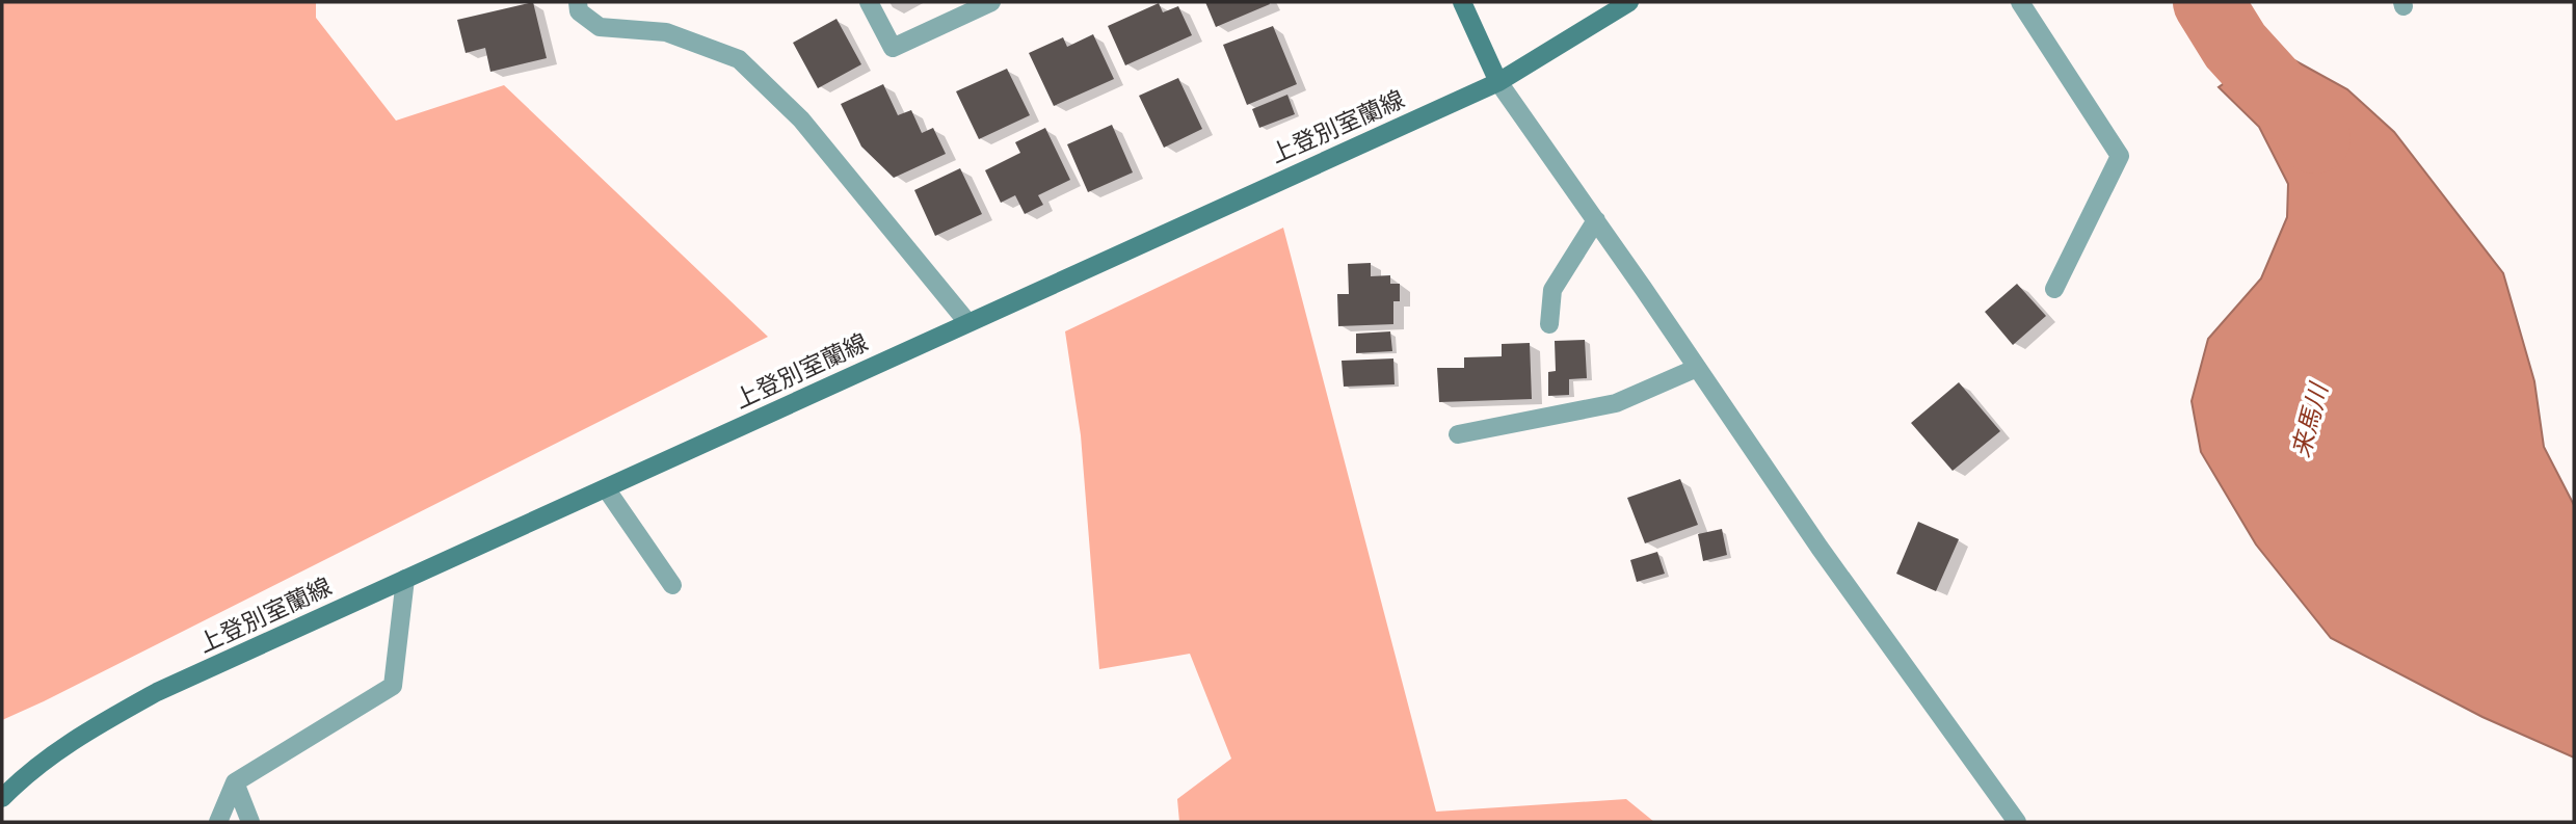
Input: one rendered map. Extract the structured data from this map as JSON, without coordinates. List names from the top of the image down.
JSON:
{
  "streets": {
    "main road": ["上登別室蘭線"]
  },
  "water": ["来馬川"]
}
